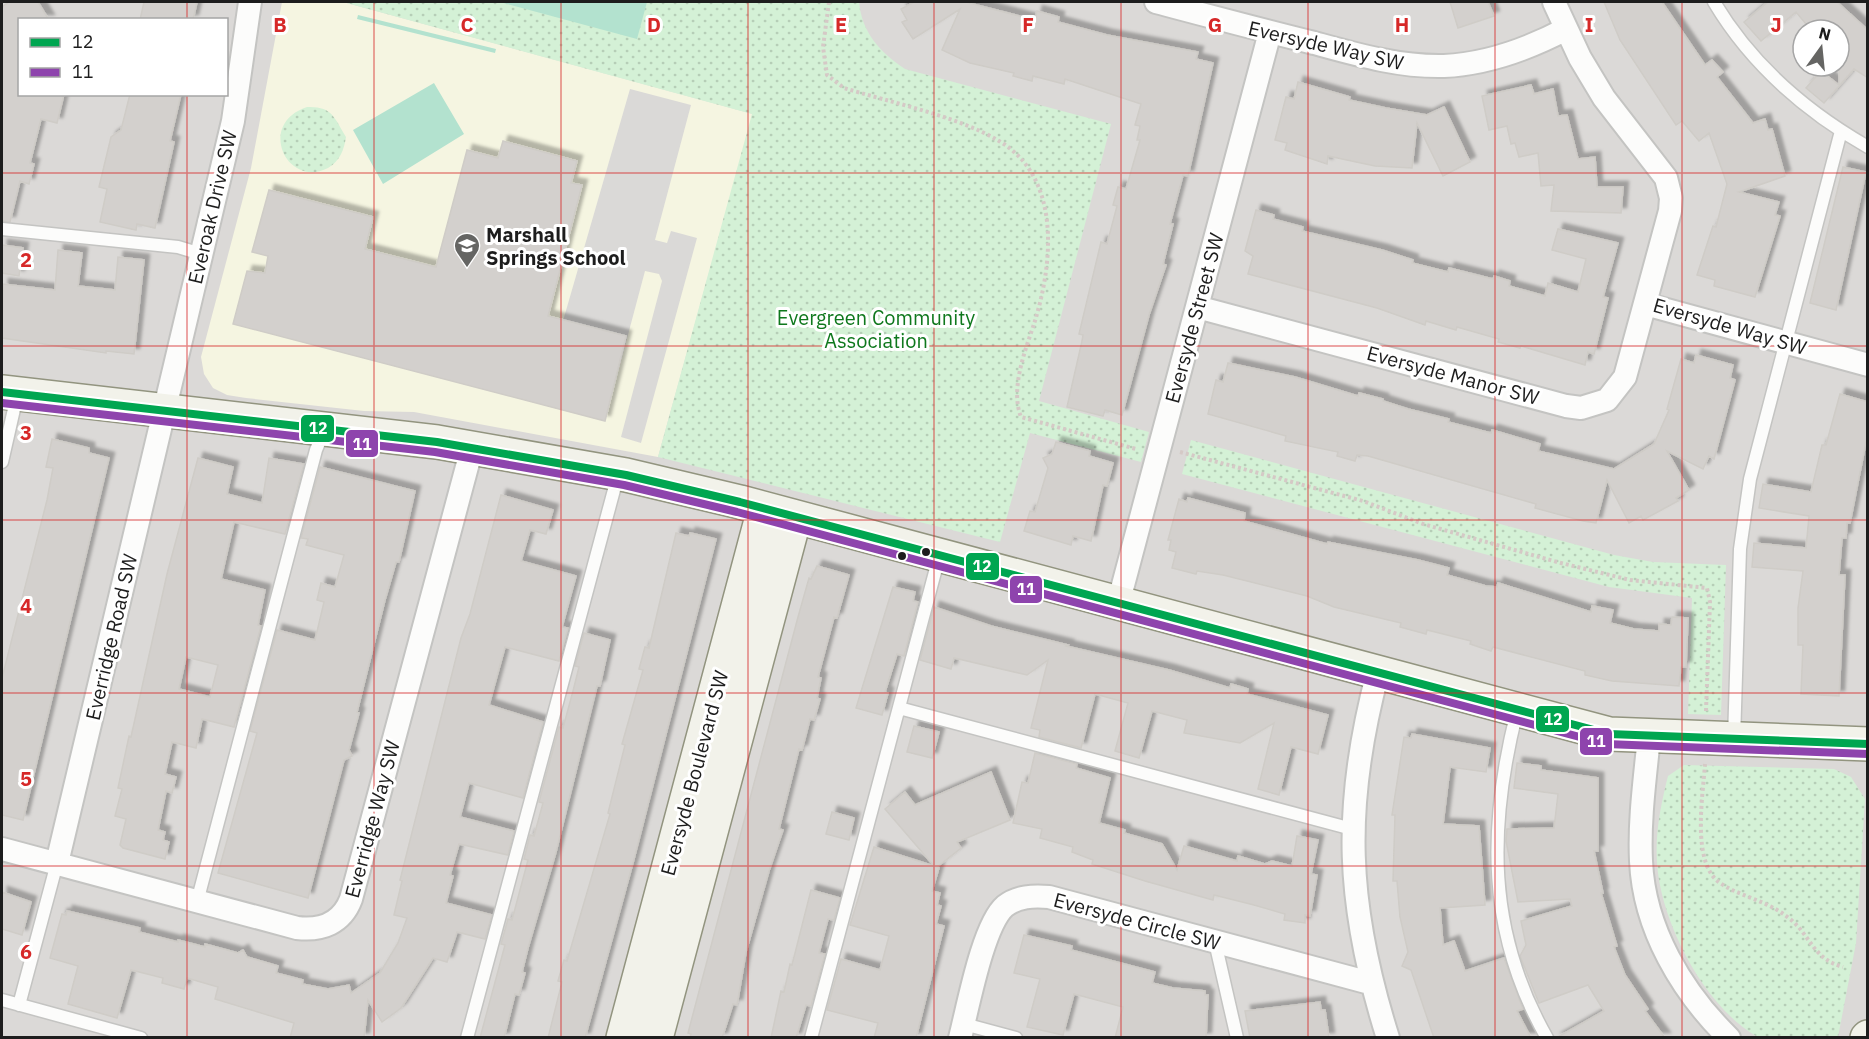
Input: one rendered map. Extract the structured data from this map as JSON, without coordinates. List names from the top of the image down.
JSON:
{
  "streets": {
    "street": [
      "Eversyde Way SW",
      "Everoak Drive SW",
      "Eversyde Street SW",
      "Eversyde Manor SW",
      "Everridge Road SW",
      "Eversyde Boulevard SW",
      "Everridge Way SW",
      "Eversyde Circle SW"
    ]
  },
  "crossings": [
    ["Eversyde Way SW", "Eversyde Street SW"],
    ["Eversyde Way SW", "Eversyde Manor SW"],
    ["Everoak Drive SW", "Everridge Road SW"],
    ["Eversyde Street SW", "Eversyde Manor SW"],
    ["Everridge Road SW", "Everridge Way SW"]
  ],
  "parks": ["Evergreen Community Association"],
  "places": {
    "school or university": ["Marshall Springs School"]
  },
  "lines": ["transit line 12", "transit line 11"],
  "legend": ["12", "11"],
  "north": "top",
  "grid": {
    "columns": [
      "B",
      "C",
      "D",
      "E",
      "F",
      "G",
      "H",
      "I",
      "J"
    ],
    "rows": [
      "2",
      "3",
      "4",
      "5",
      "6"
    ]
  }
}
